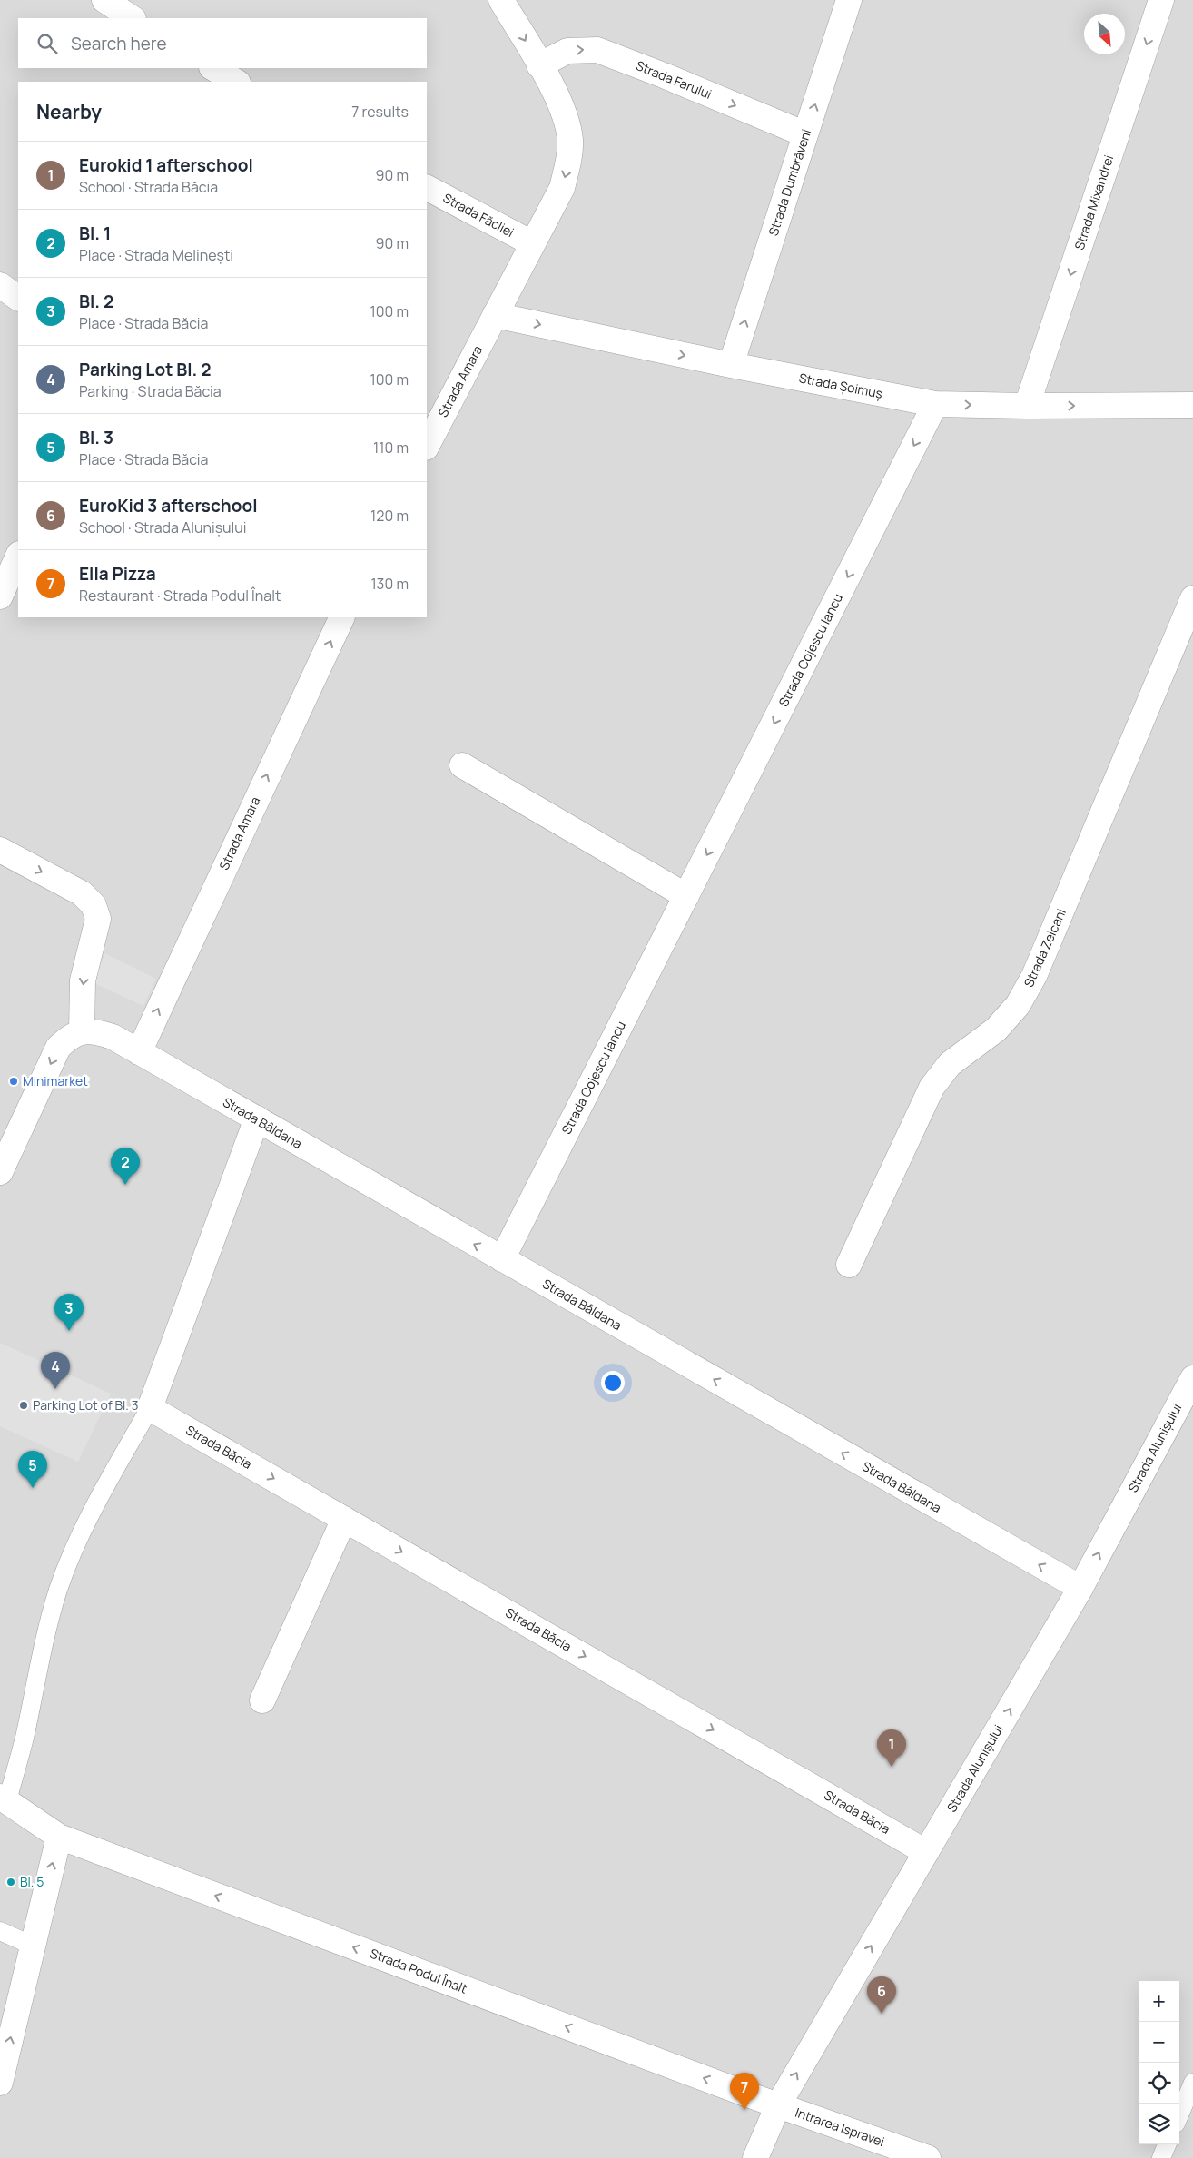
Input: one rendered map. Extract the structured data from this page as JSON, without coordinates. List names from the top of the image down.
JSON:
{
  "streets": {
    "street": [
      "Strada Farului",
      "Strada Dumbrăveni",
      "Strada Mixandrei",
      "Strada Făcliei",
      "Strada Amara",
      "Strada Șoimuș",
      "Strada Cojescu Iancu",
      "Strada Zeicani",
      "Strada Bâldana",
      "Strada Băcia",
      "Strada Alunișului",
      "Strada Podul Înalt",
      "Intrarea Ispravei"
    ]
  },
  "crossings": [
    ["Strada Farului", "Strada Dumbrăveni"],
    ["Strada Dumbrăveni", "Strada Șoimuș"],
    ["Strada Mixandrei", "Strada Șoimuș"],
    ["Strada Amara", "Strada Șoimuș"],
    ["Strada Amara", "Strada Bâldana"],
    ["Strada Șoimuș", "Strada Cojescu Iancu"],
    ["Strada Cojescu Iancu", "Strada Bâldana"],
    ["Strada Bâldana", "Strada Alunișului"],
    ["Strada Băcia", "Strada Alunișului"],
    ["Strada Alunișului", "Strada Podul Înalt"],
    ["Strada Alunișului", "Intrarea Ispravei"],
    ["Strada Podul Înalt", "Intrarea Ispravei"]
  ],
  "one_way": [
    "Strada Farului",
    "Strada Dumbrăveni",
    "Strada Mixandrei",
    "Strada Amara",
    "Strada Șoimuș",
    "Strada Cojescu Iancu",
    "Strada Bâldana",
    "Strada Băcia",
    "Strada Alunișului",
    "Strada Podul Înalt"
  ],
  "places": ["Minimarket", "Parking Lot of Bl. 3", "Bl. 5"],
  "north": "bottom right",
  "page": {
    "search": "Search here",
    "heading": ["Nearby", "7 results"],
    "list": [
      {
        "mark": "1",
        "name": "Eurokid 1 afterschool",
        "note": "School · Strada Băcia",
        "value": "90 m"
      },
      {
        "mark": "2",
        "name": "Bl. 1",
        "note": "Place · Strada Melinești",
        "value": "90 m"
      },
      {
        "mark": "3",
        "name": "Bl. 2",
        "note": "Place · Strada Băcia",
        "value": "100 m"
      },
      {
        "mark": "4",
        "name": "Parking Lot Bl. 2",
        "note": "Parking · Strada Băcia",
        "value": "100 m"
      },
      {
        "mark": "5",
        "name": "Bl. 3",
        "note": "Place · Strada Băcia",
        "value": "110 m"
      },
      {
        "mark": "6",
        "name": "EuroKid 3 afterschool",
        "note": "School · Strada Alunișului",
        "value": "120 m"
      },
      {
        "mark": "7",
        "name": "Ella Pizza",
        "note": "Restaurant · Strada Podul Înalt",
        "value": "130 m"
      }
    ],
    "pins": [
      "2",
      "3",
      "4",
      "5",
      "1",
      "6",
      "7"
    ],
    "map_buttons": ["+", "−"]
  }
}
